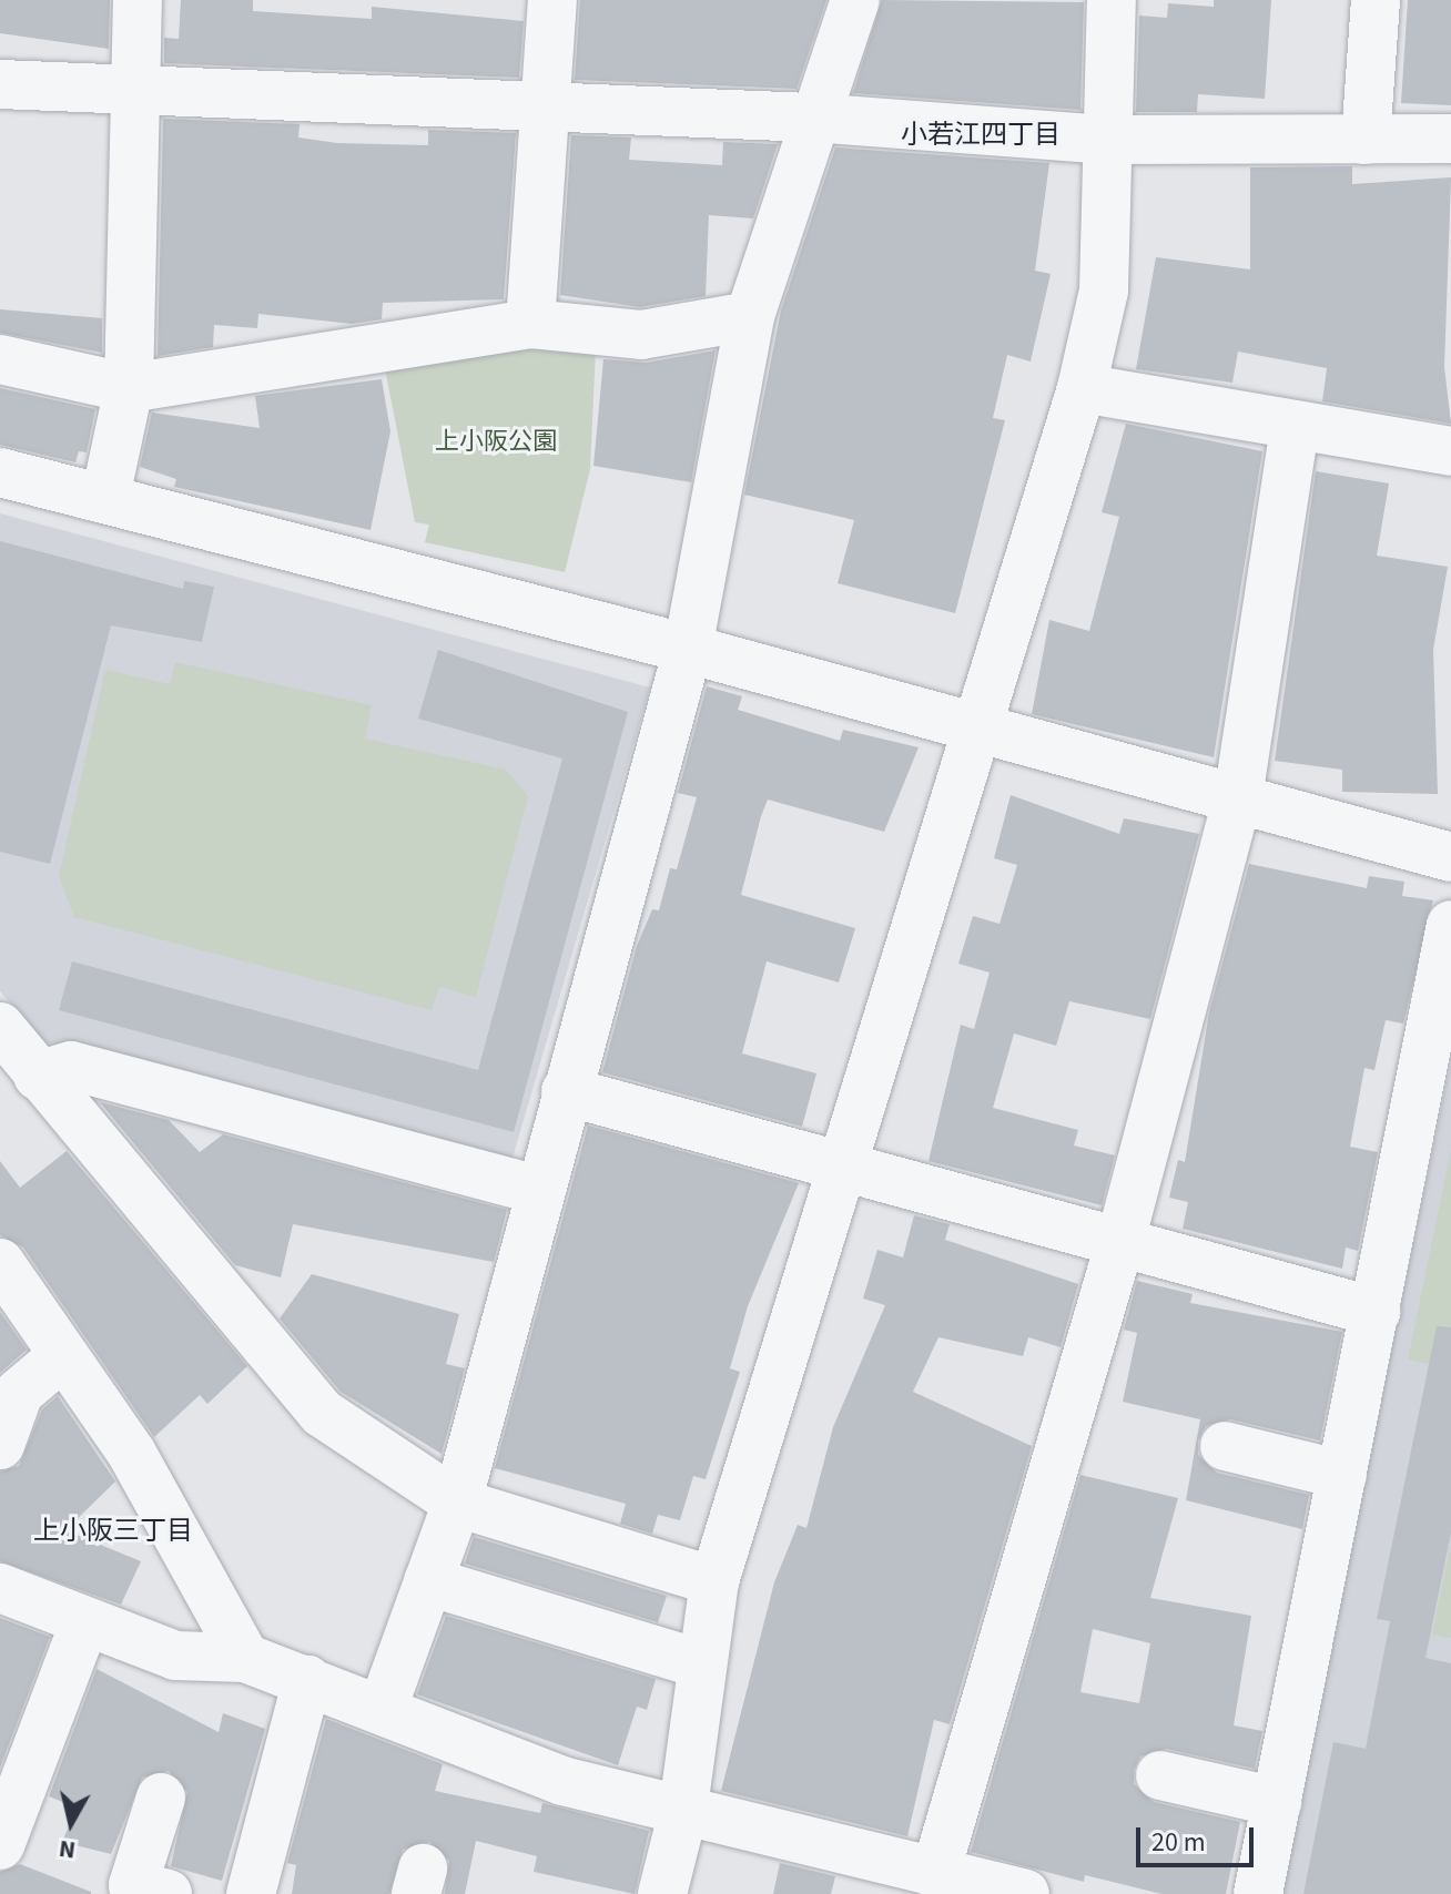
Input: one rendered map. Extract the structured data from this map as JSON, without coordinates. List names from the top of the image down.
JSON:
{
  "districts": ["小若江四丁目", "上小阪三丁目"],
  "parks": ["上小阪公園"],
  "scale_bar": "20 m",
  "north": "bottom"
}
